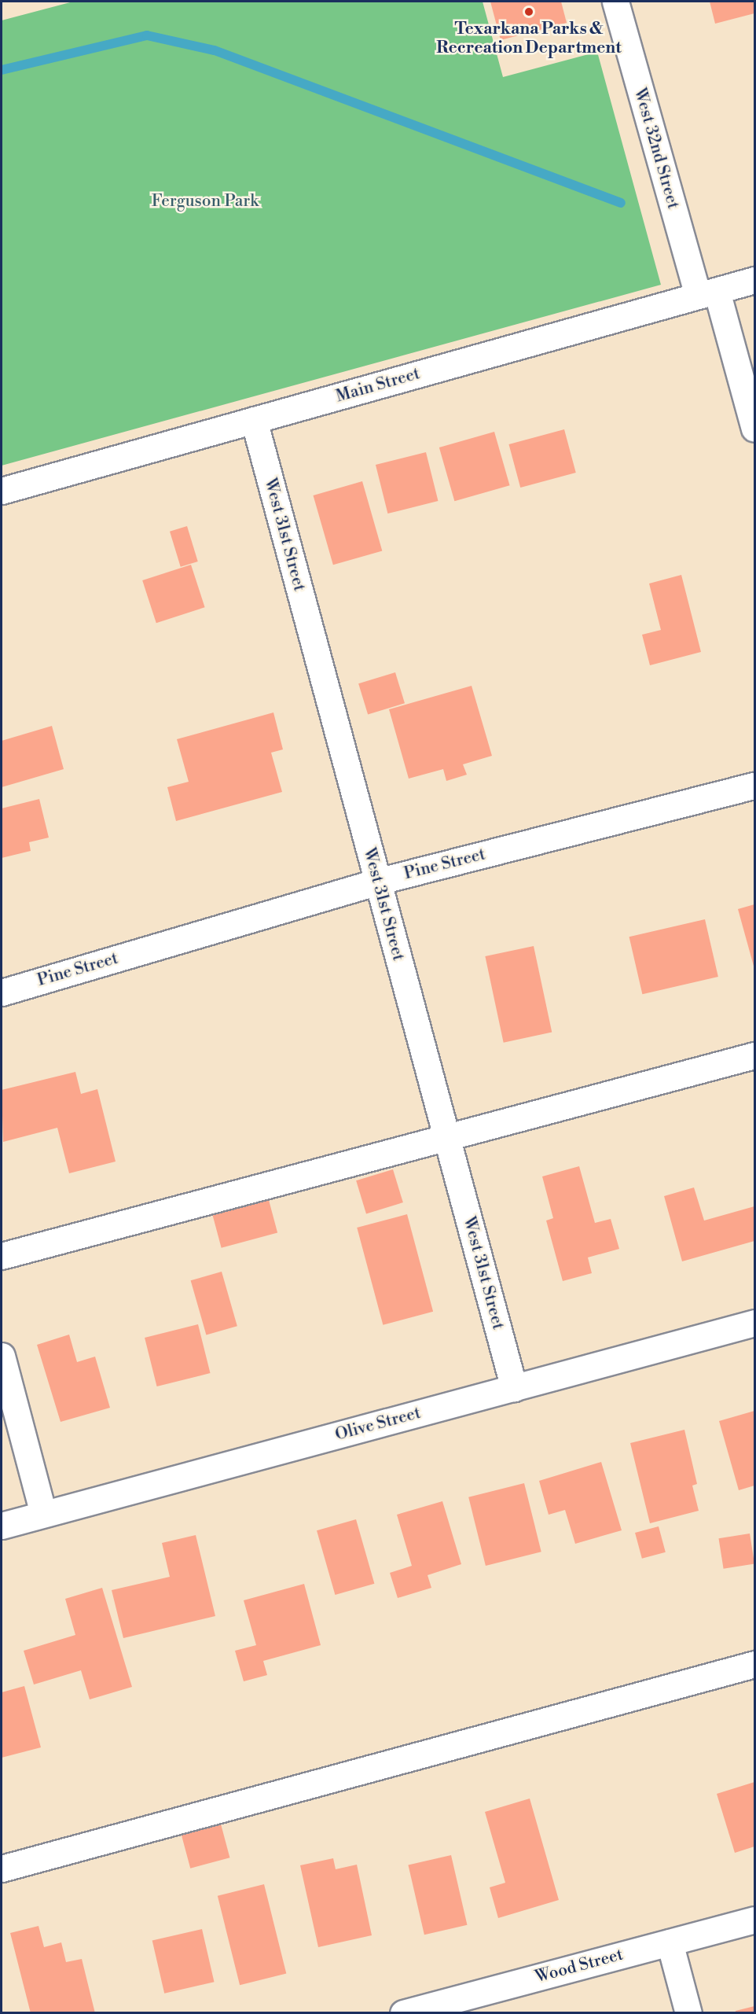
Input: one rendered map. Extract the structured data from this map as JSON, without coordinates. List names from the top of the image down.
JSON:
{
  "streets": {
    "street": [
      "West 32nd Street",
      "Main Street",
      "West 31st Street",
      "Pine Street",
      "Olive Street",
      "Wood Street"
    ]
  },
  "crossings": [
    ["West 32nd Street", "Main Street"],
    ["Main Street", "West 31st Street"],
    ["West 31st Street", "Pine Street"],
    ["West 31st Street", "Olive Street"]
  ],
  "parks": ["Ferguson Park"],
  "places": ["Texarkana Parks & Recreation Department"]
}
